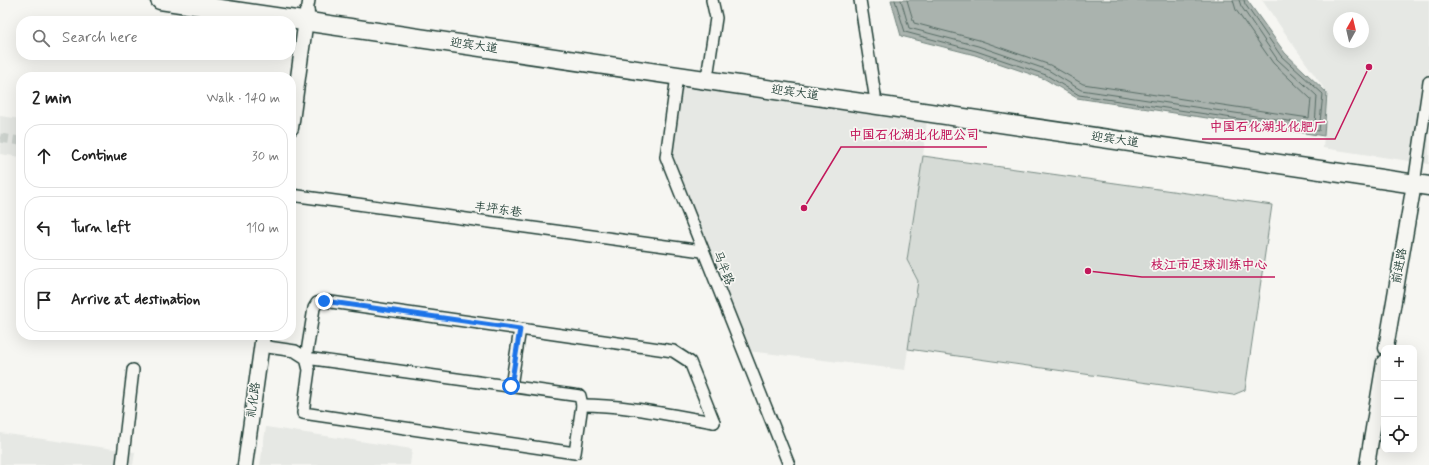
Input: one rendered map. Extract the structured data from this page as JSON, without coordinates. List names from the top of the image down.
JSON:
{
  "streets": {
    "main road": ["迎宾大道"],
    "street": [
      "丰坪东巷",
      "前进路",
      "马半路",
      "礼化路"
    ]
  },
  "crossings": [
    ["迎宾大道", "前进路"],
    ["迎宾大道", "马半路"],
    ["丰坪东巷", "马半路"]
  ],
  "places": ["中国石化湖北化肥厂", "中国石化湖北化肥公司", "枝江市足球训练中心"],
  "north": "top",
  "page": {
    "search": "Search here",
    "heading": ["2 min", "Walk · 140 m"],
    "list": [
      ["Continue", "30 m"],
      ["Turn left", "110 m"],
      "Arrive at destination"
    ],
    "map_buttons": ["+", "−"]
  }
}
